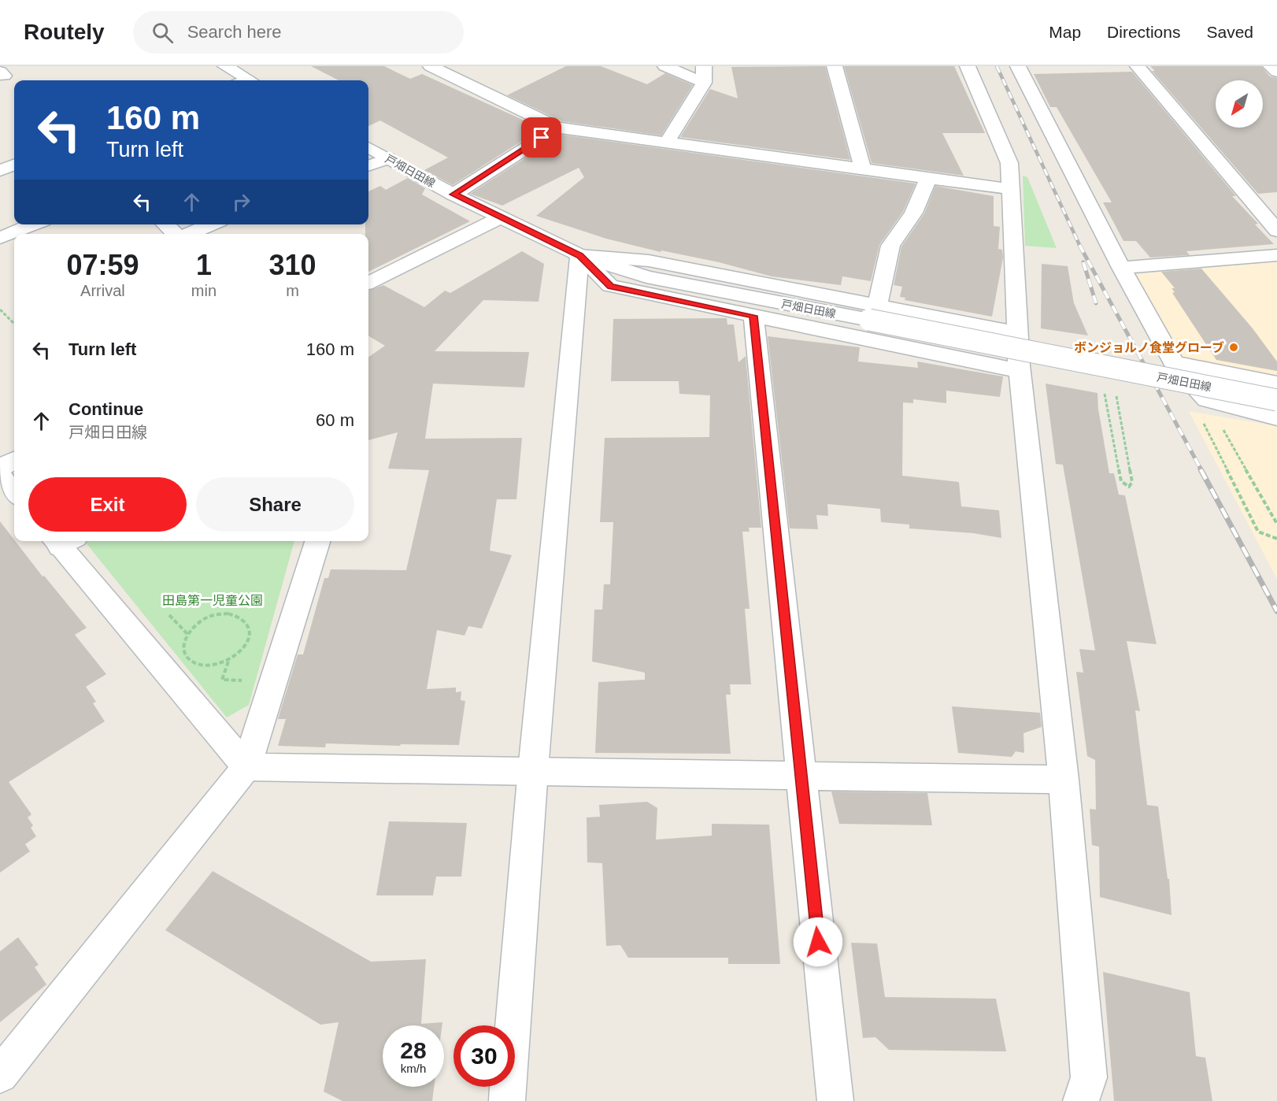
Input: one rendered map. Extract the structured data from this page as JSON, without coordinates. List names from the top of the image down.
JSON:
{
  "streets": {
    "street": ["戸畑日田線"]
  },
  "parks": ["田島第一児童公園"],
  "places": ["ボンジョルノ食堂グローブ"],
  "north": "bottom left",
  "page": {
    "header": "Routely",
    "search": "Search here",
    "nav": ["Map", "Directions", "Saved"],
    "turn": ["160 m", "Turn left"],
    "eta": [
      "07:59",
      "Arrival",
      "1",
      "min",
      "310",
      "m"
    ],
    "list": [
      {
        "name": "Turn left",
        "value": "160 m"
      },
      {
        "name": "Continue",
        "note": "戸畑日田線",
        "value": "60 m"
      }
    ],
    "buttons": ["Exit", "Share"],
    "speed": "28 km/h",
    "limit": "30"
  }
}
